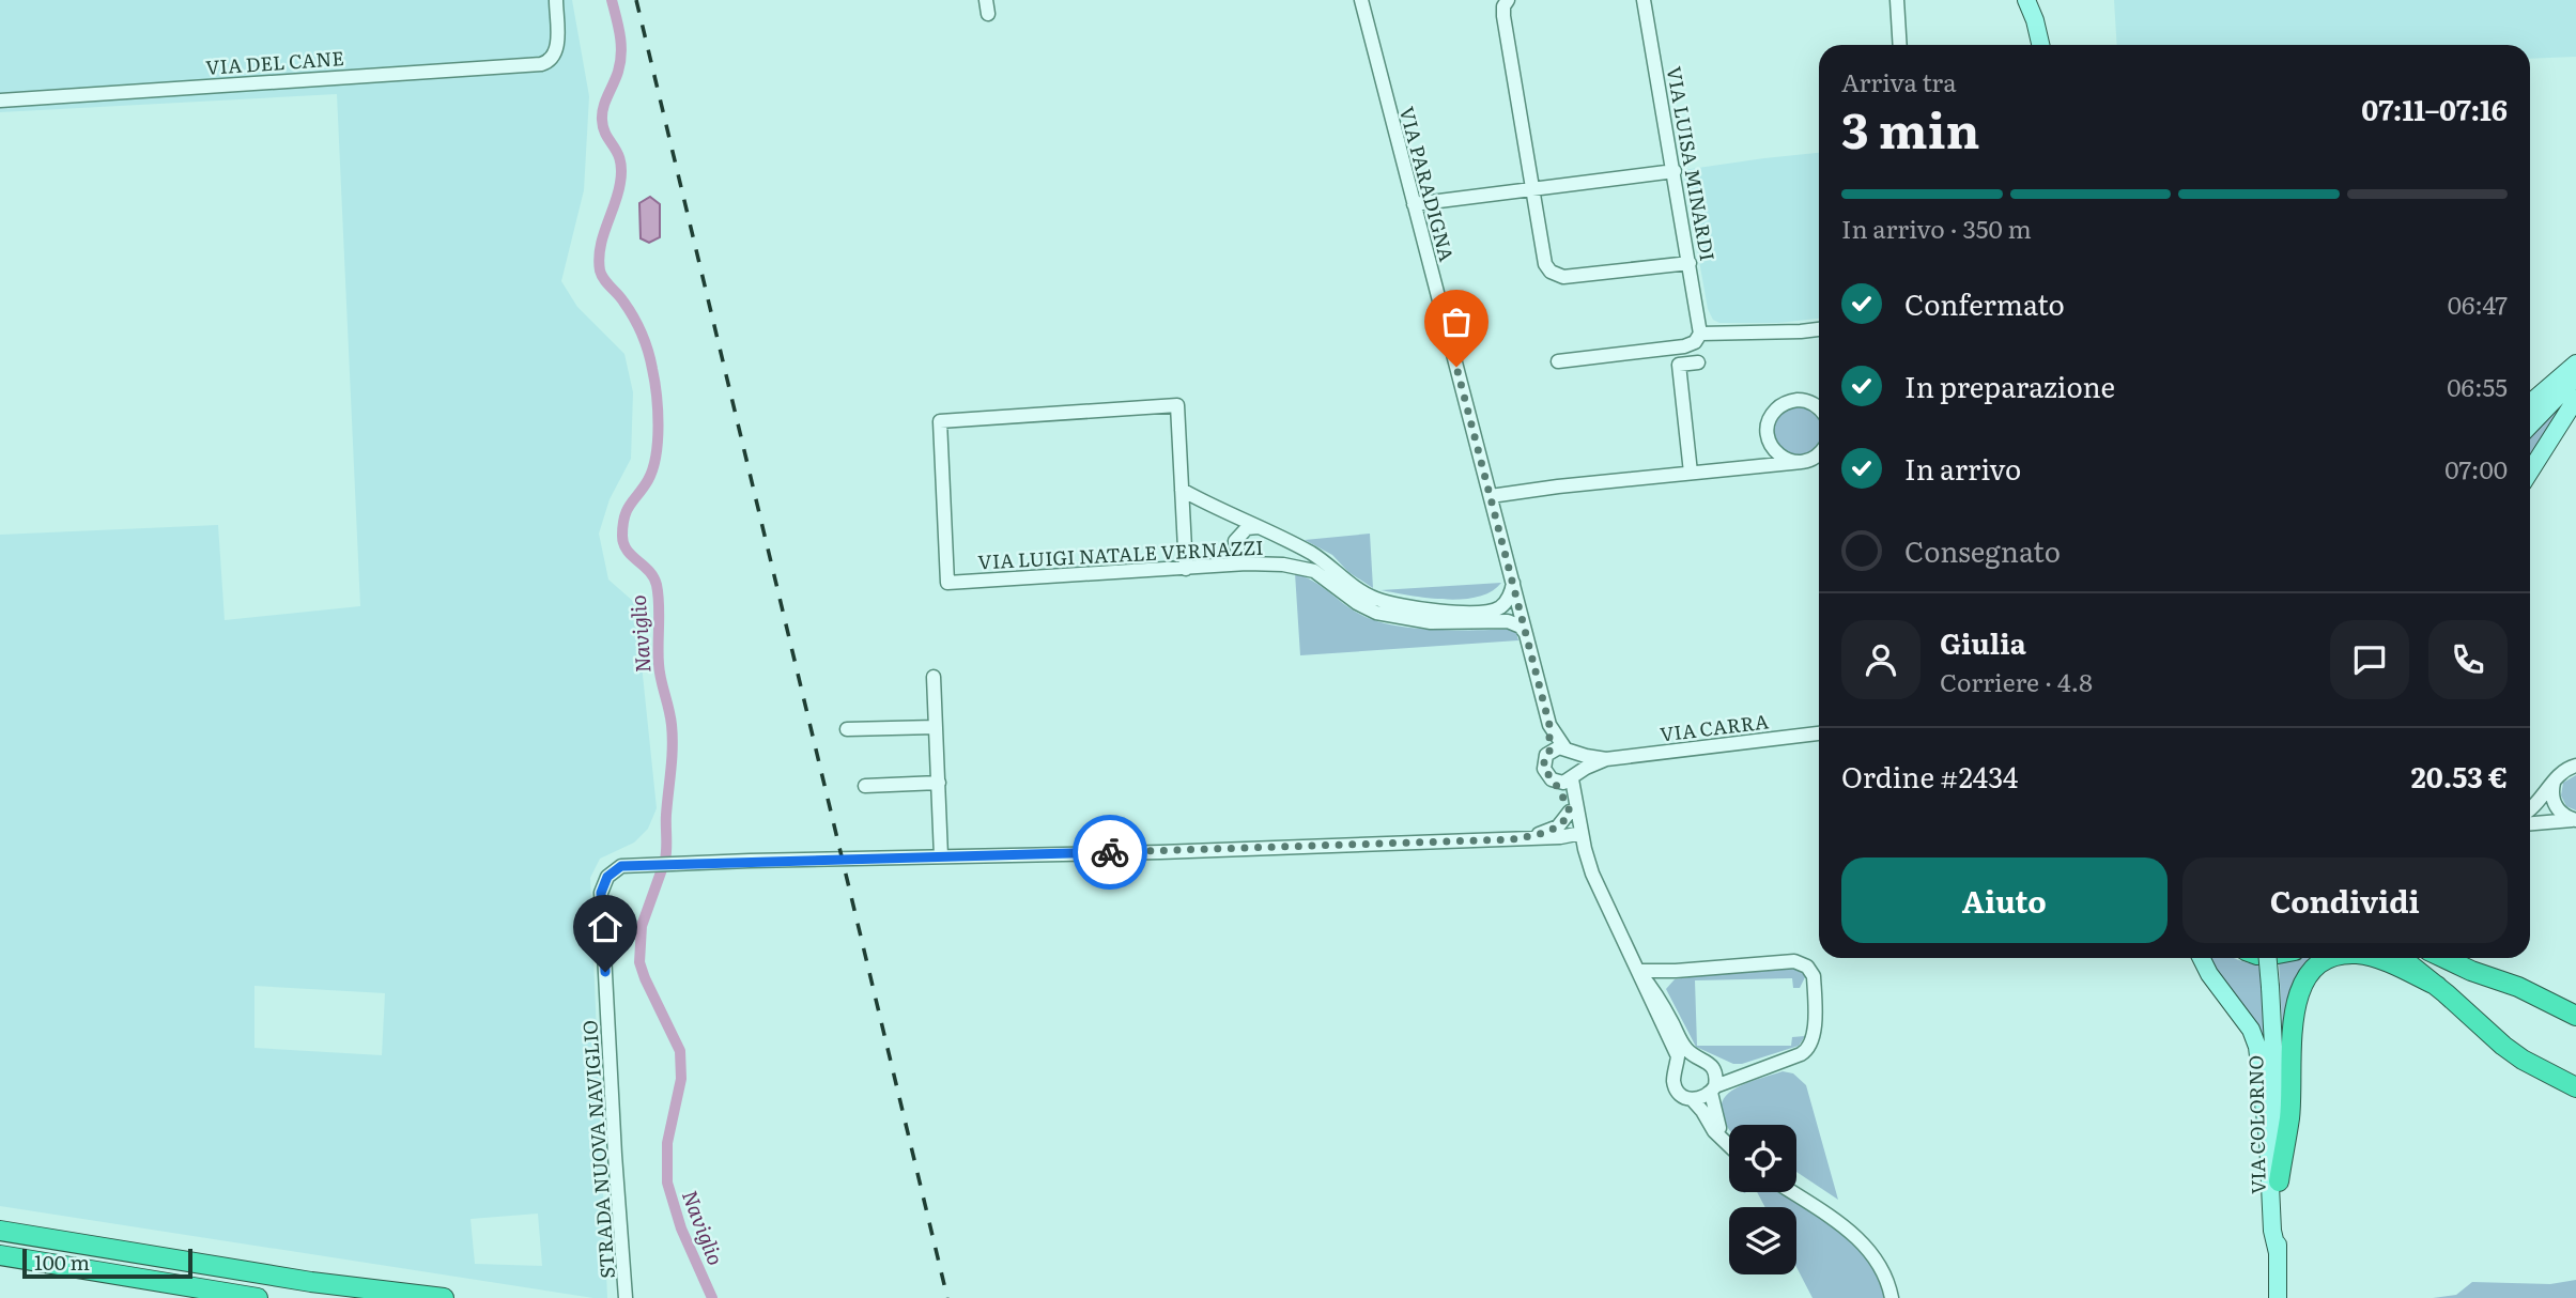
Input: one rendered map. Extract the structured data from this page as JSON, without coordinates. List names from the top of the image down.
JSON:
{
  "streets": {
    "main road": ["VIA COLORNO"],
    "street": [
      "VIA DEL CANE",
      "VIA LUISA MINARDI",
      "VIA PARADIGNA",
      "VIA LUIGI NATALE VERNAZZI",
      "VIA CARRA",
      "STRADA NUOVA NAVIGLIO"
    ]
  },
  "crossings": [
    ["VIA PARADIGNA", "VIA LUIGI NATALE VERNAZZI"]
  ],
  "water": ["Naviglio"],
  "scale_bar": "100 m",
  "page": {
    "heading": ["3 min", "Arriva tra", "07:11–07:16"],
    "panel": [
      "Giulia",
      "Corriere · 4.8",
      "Ordine #2434",
      "20.53 €"
    ],
    "bar": "In arrivo · 350 m",
    "list": [
      ["Confermato", "06:47"],
      ["In preparazione", "06:55"],
      ["In arrivo", "07:00"],
      "Consegnato"
    ],
    "buttons": ["Aiuto", "Condividi"],
    "scale": "100 m"
  }
}
